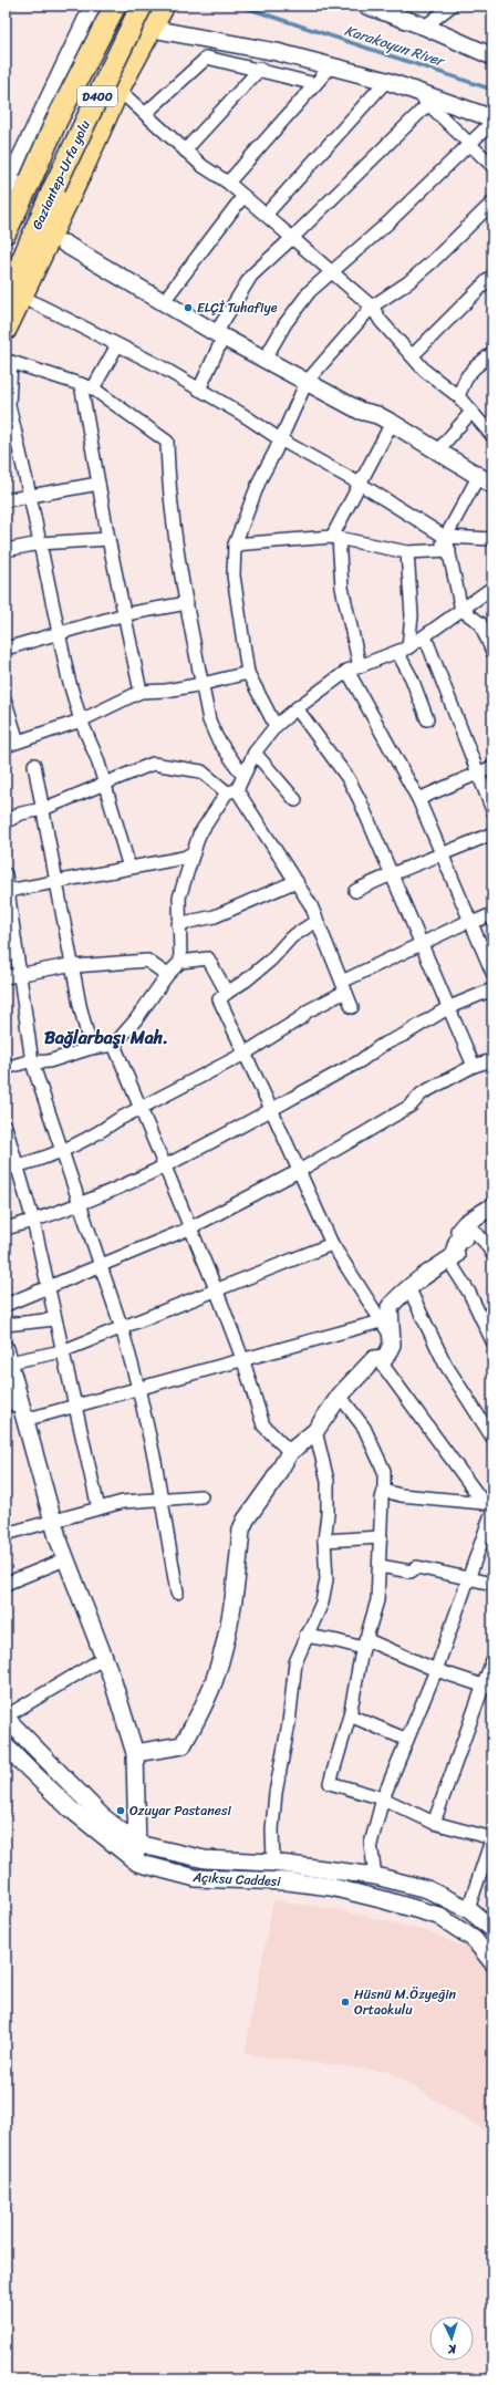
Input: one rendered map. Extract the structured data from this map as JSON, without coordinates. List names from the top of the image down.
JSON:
{
  "streets": {
    "highway": ["D400", "Gaziantep-Urfa yolu"],
    "main road": ["Açıksu Caddesi"]
  },
  "districts": ["Bağlarbaşı Mah."],
  "water": ["Karakoyun River"],
  "places": ["ELÇİ Tuhafiye", "Ozuyar Pastanesi", "Hüsnü M.Özyeğin Ortaokulu"],
  "north": "bottom"
}
